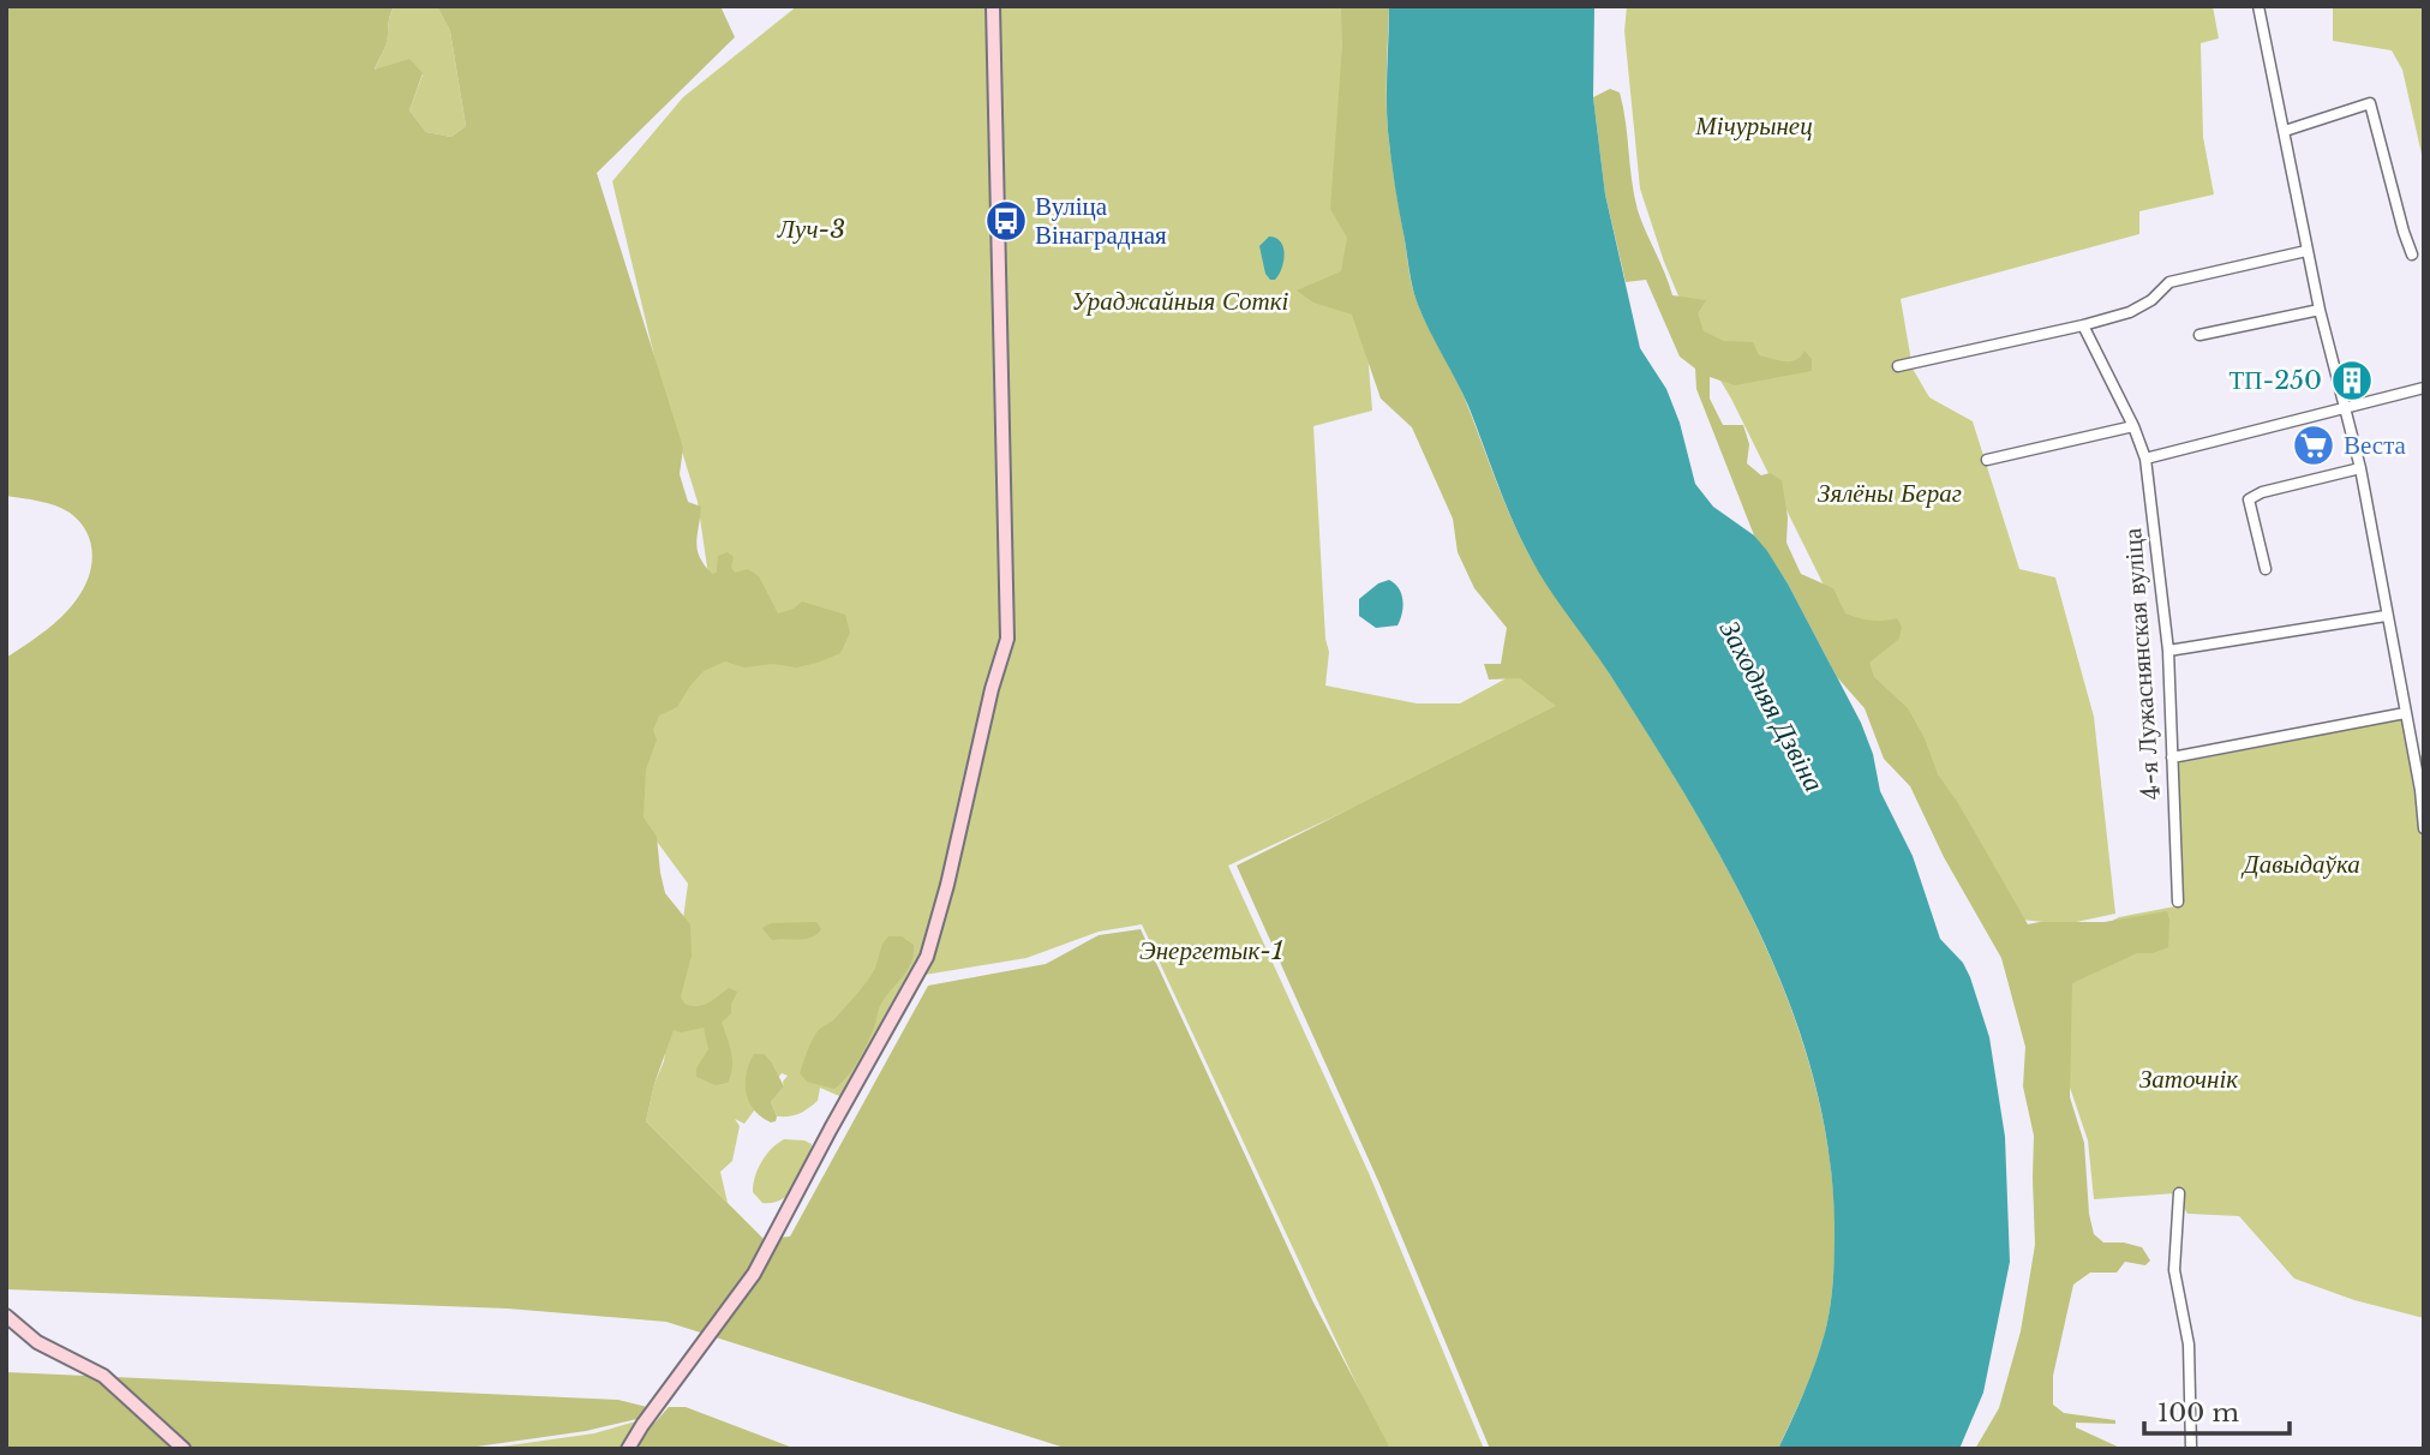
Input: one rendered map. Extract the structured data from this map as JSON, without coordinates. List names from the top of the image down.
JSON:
{
  "streets": {
    "street": ["4-я Лужаснянская вуліца"]
  },
  "water": ["Заходняя Дзвіна"],
  "parks": [
    "Мічурынец",
    "Луч-3",
    "Ураджайныя Соткі",
    "Зялёны Бераг",
    "Давыдаўка",
    "Энергетык-1",
    "Заточнік"
  ],
  "places": {
    "bus stop": ["Вуліца Вінаградная"],
    "building": ["ТП-250"],
    "supermarket": ["Веста"]
  },
  "scale_bar": "100 m"
}
